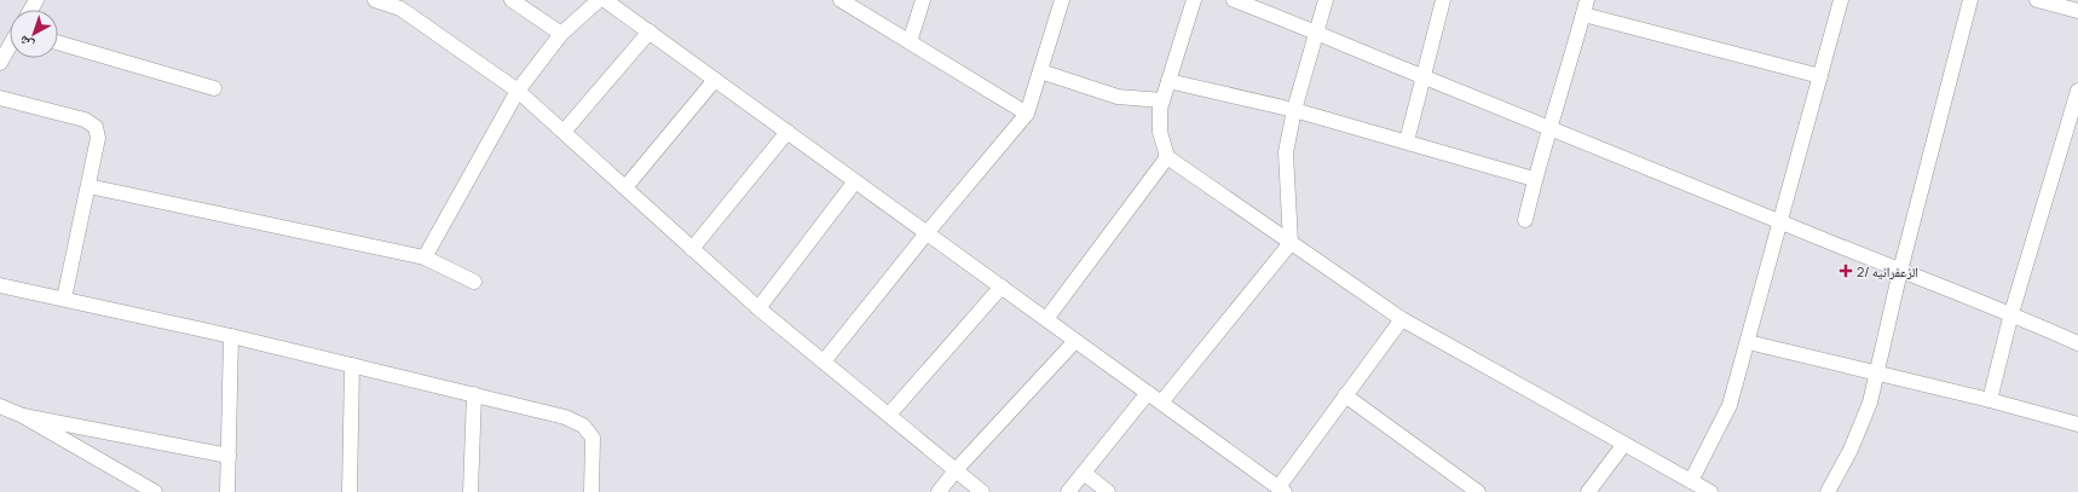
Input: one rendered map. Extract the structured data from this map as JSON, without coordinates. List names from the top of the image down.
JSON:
{
  "places": {
    "health": ["الزعفرانيه /2"]
  },
  "north": "bottom left"
}
